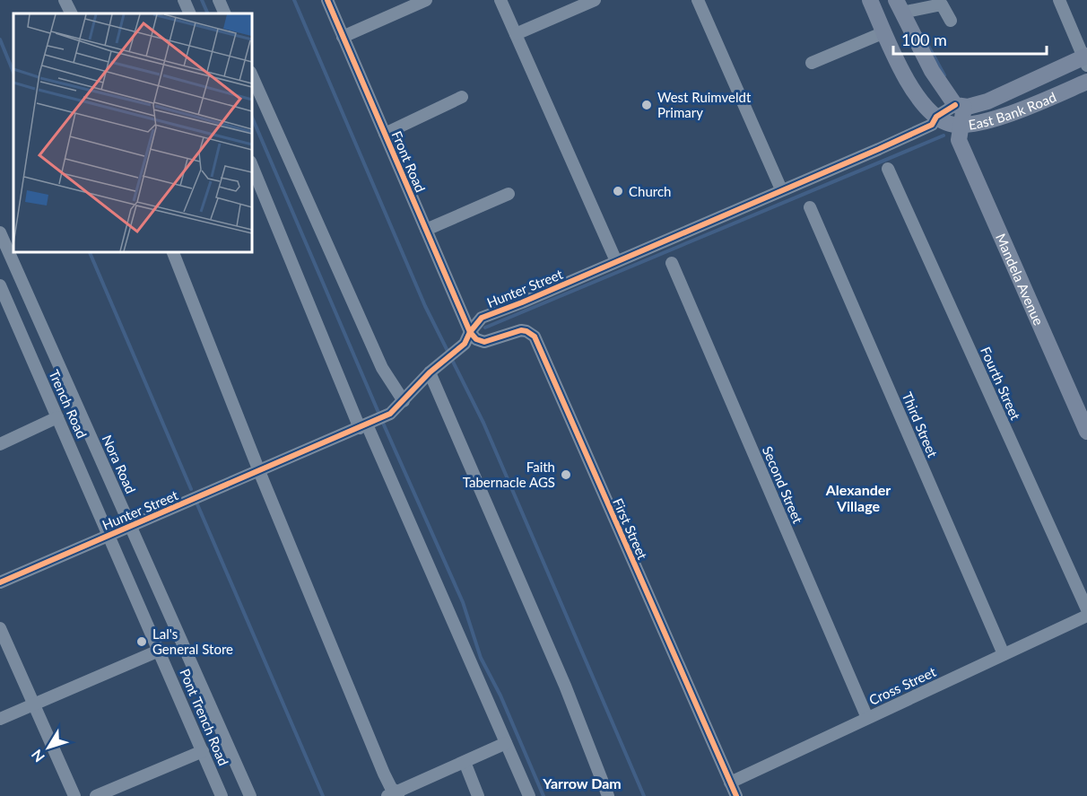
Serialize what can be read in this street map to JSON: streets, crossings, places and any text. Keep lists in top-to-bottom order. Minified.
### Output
{"streets":{"main road":["East Bank Road","Mandela Avenue"],"street":["Front Road","Hunter Street","Fourth Street","Trench Road","Third Street","Nora Road","Second Street","First Street","Cross Street","Pont Trench Road"]},"crossings":[["East Bank Road","Mandela Avenue"],["East Bank Road","Hunter Street"],["Front Road","Hunter Street"],["Front Road","First Street"],["Mandela Avenue","Hunter Street"],["Hunter Street","Trench Road"],["Hunter Street","Nora Road"],["Hunter Street","First Street"],["Trench Road","Pont Trench Road"],["Third Street","Cross Street"],["Second Street","Cross Street"],["First Street","Cross Street"]],"districts":["Alexander Village","Yarrow Dam"],"places":["West Ruimveldt Primary","Church","Faith Tabernacle AGS","Lal's General Store"],"scale_bar":"100 m","north":"bottom left"}
